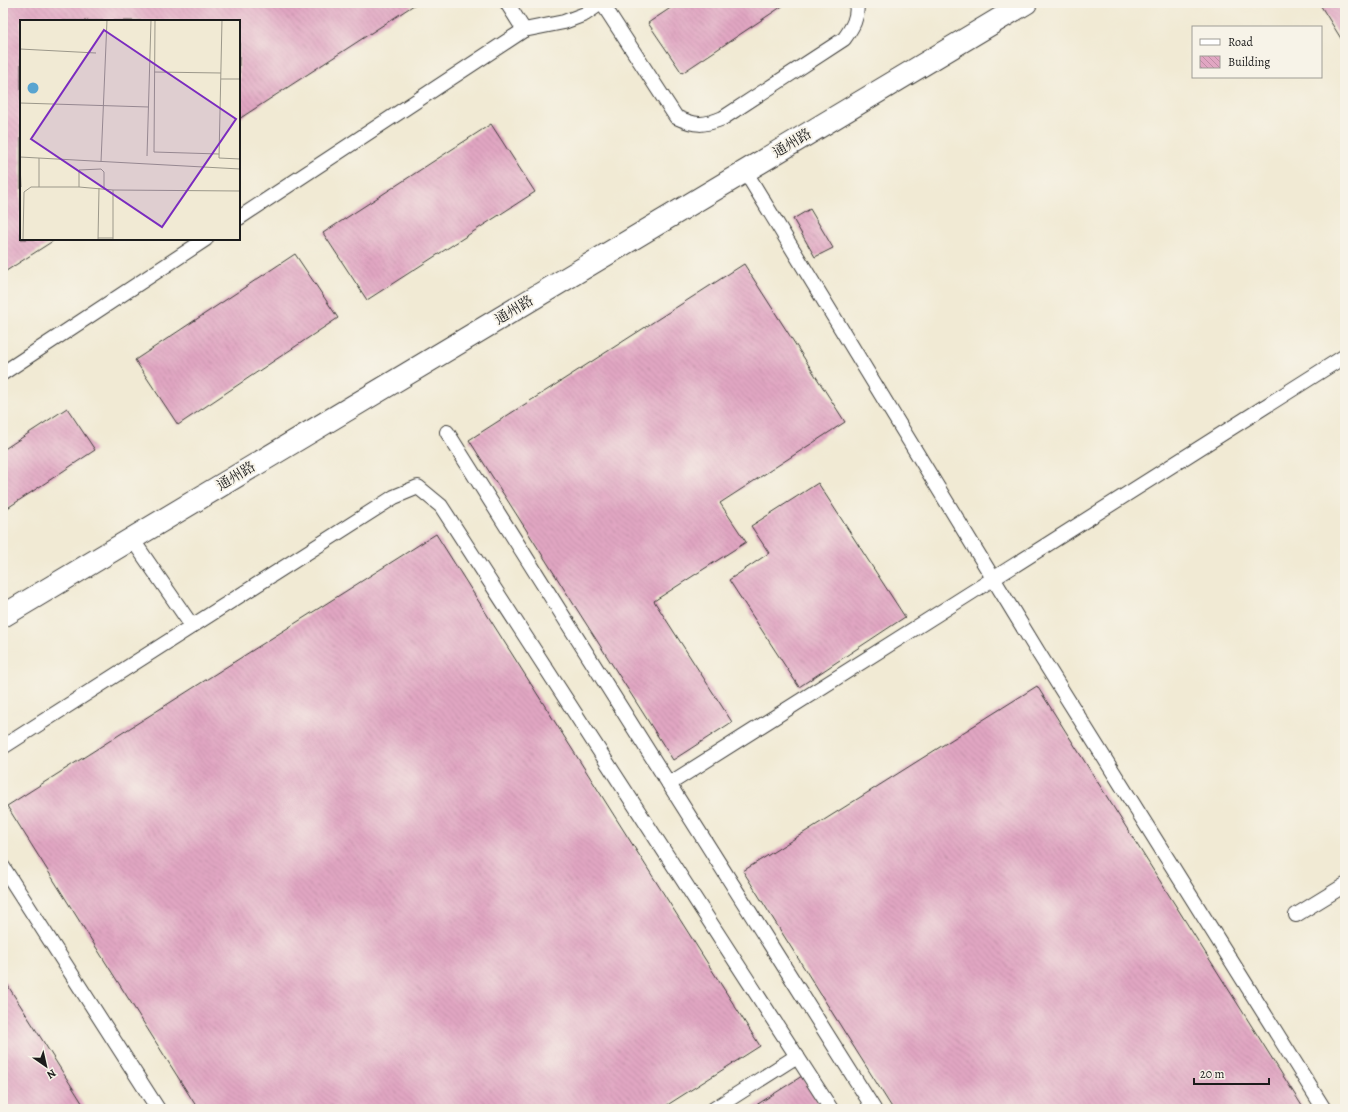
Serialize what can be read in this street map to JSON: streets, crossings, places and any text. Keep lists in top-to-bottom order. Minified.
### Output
{"streets":{"street":["通州路"]},"legend":["Road","Building"],"scale_bar":"20 m","north":"bottom right"}
